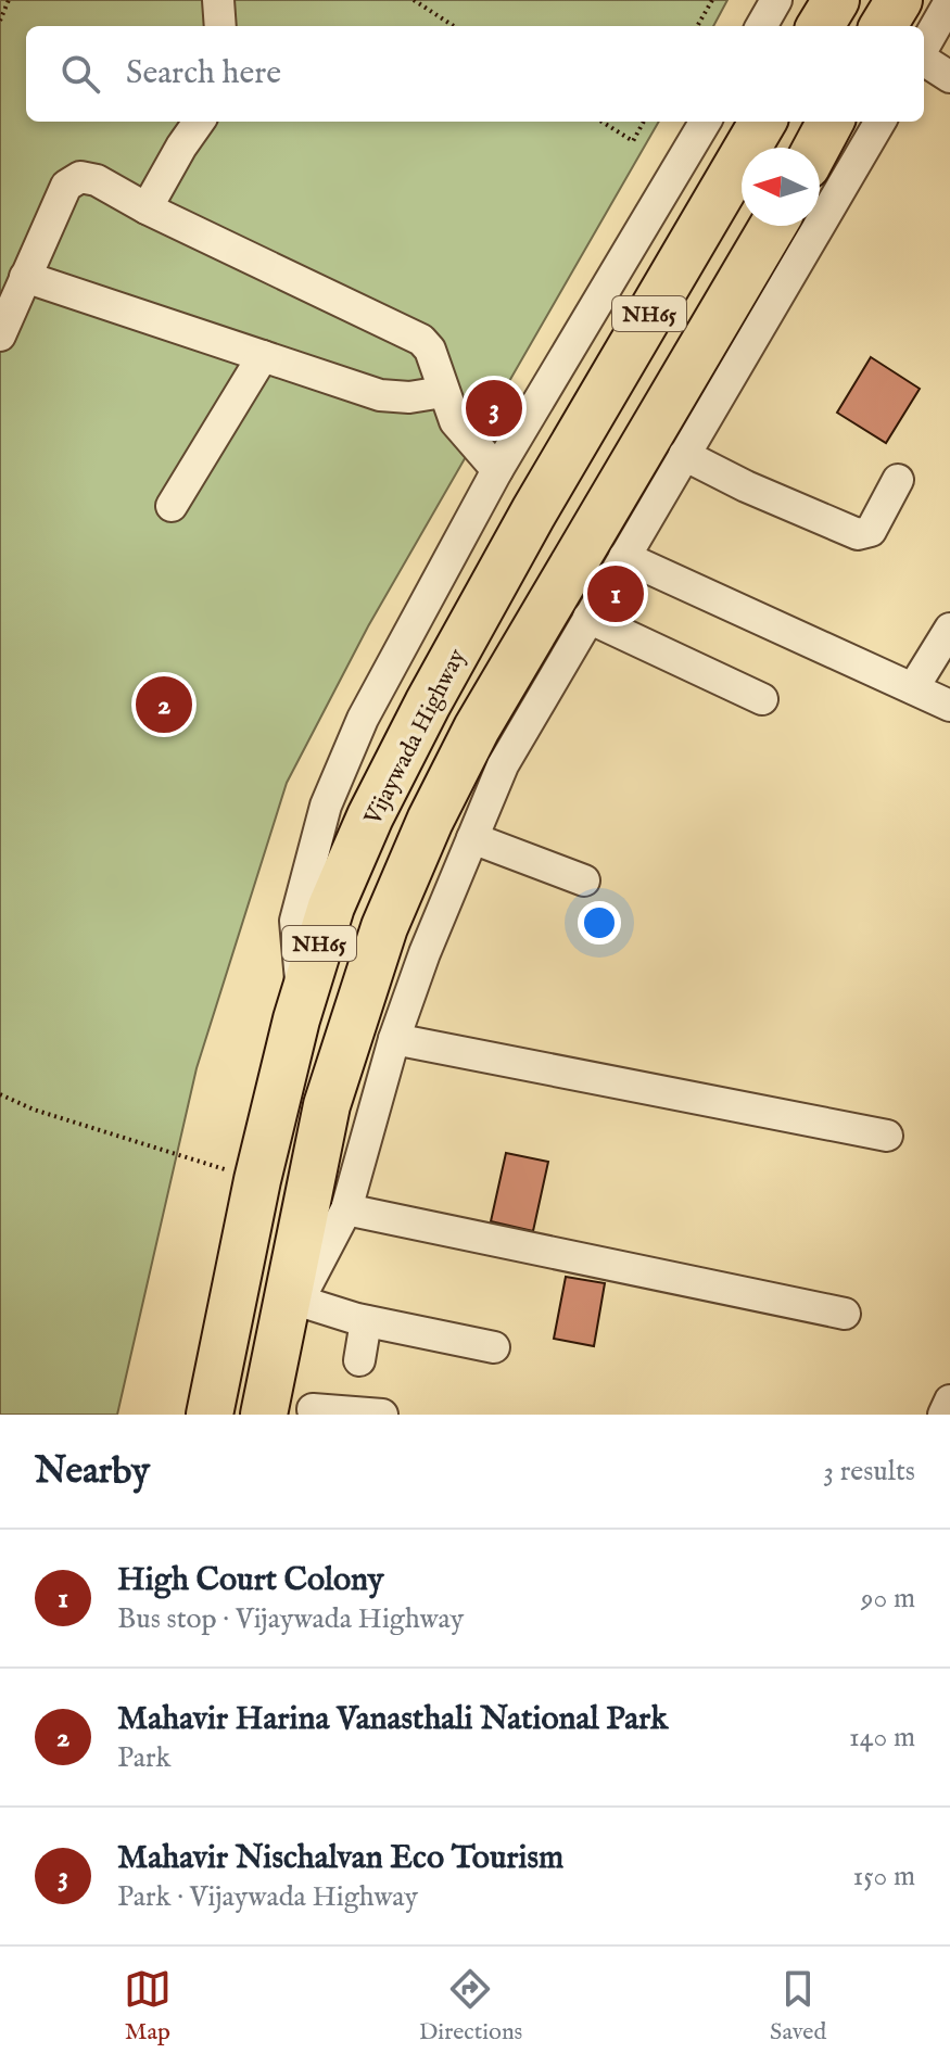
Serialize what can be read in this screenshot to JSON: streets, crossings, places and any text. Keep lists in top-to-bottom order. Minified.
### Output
{"streets":{"highway":["NH65","Vijaywada Highway"]},"north":"left","page":{"search":"Search here","pins":["3","1","2"],"heading":["Nearby","3 results"],"list":[{"mark":"1","name":"High Court Colony","note":"Bus stop · Vijaywada Highway","value":"90 m"},{"mark":"2","name":"Mahavir Harina Vanasthali National Park","note":"Park","value":"140 m"},{"mark":"3","name":"Mahavir Nischalvan Eco Tourism","note":"Park · Vijaywada Highway","value":"150 m"}],"nav":["Map","Directions","Saved"]}}
